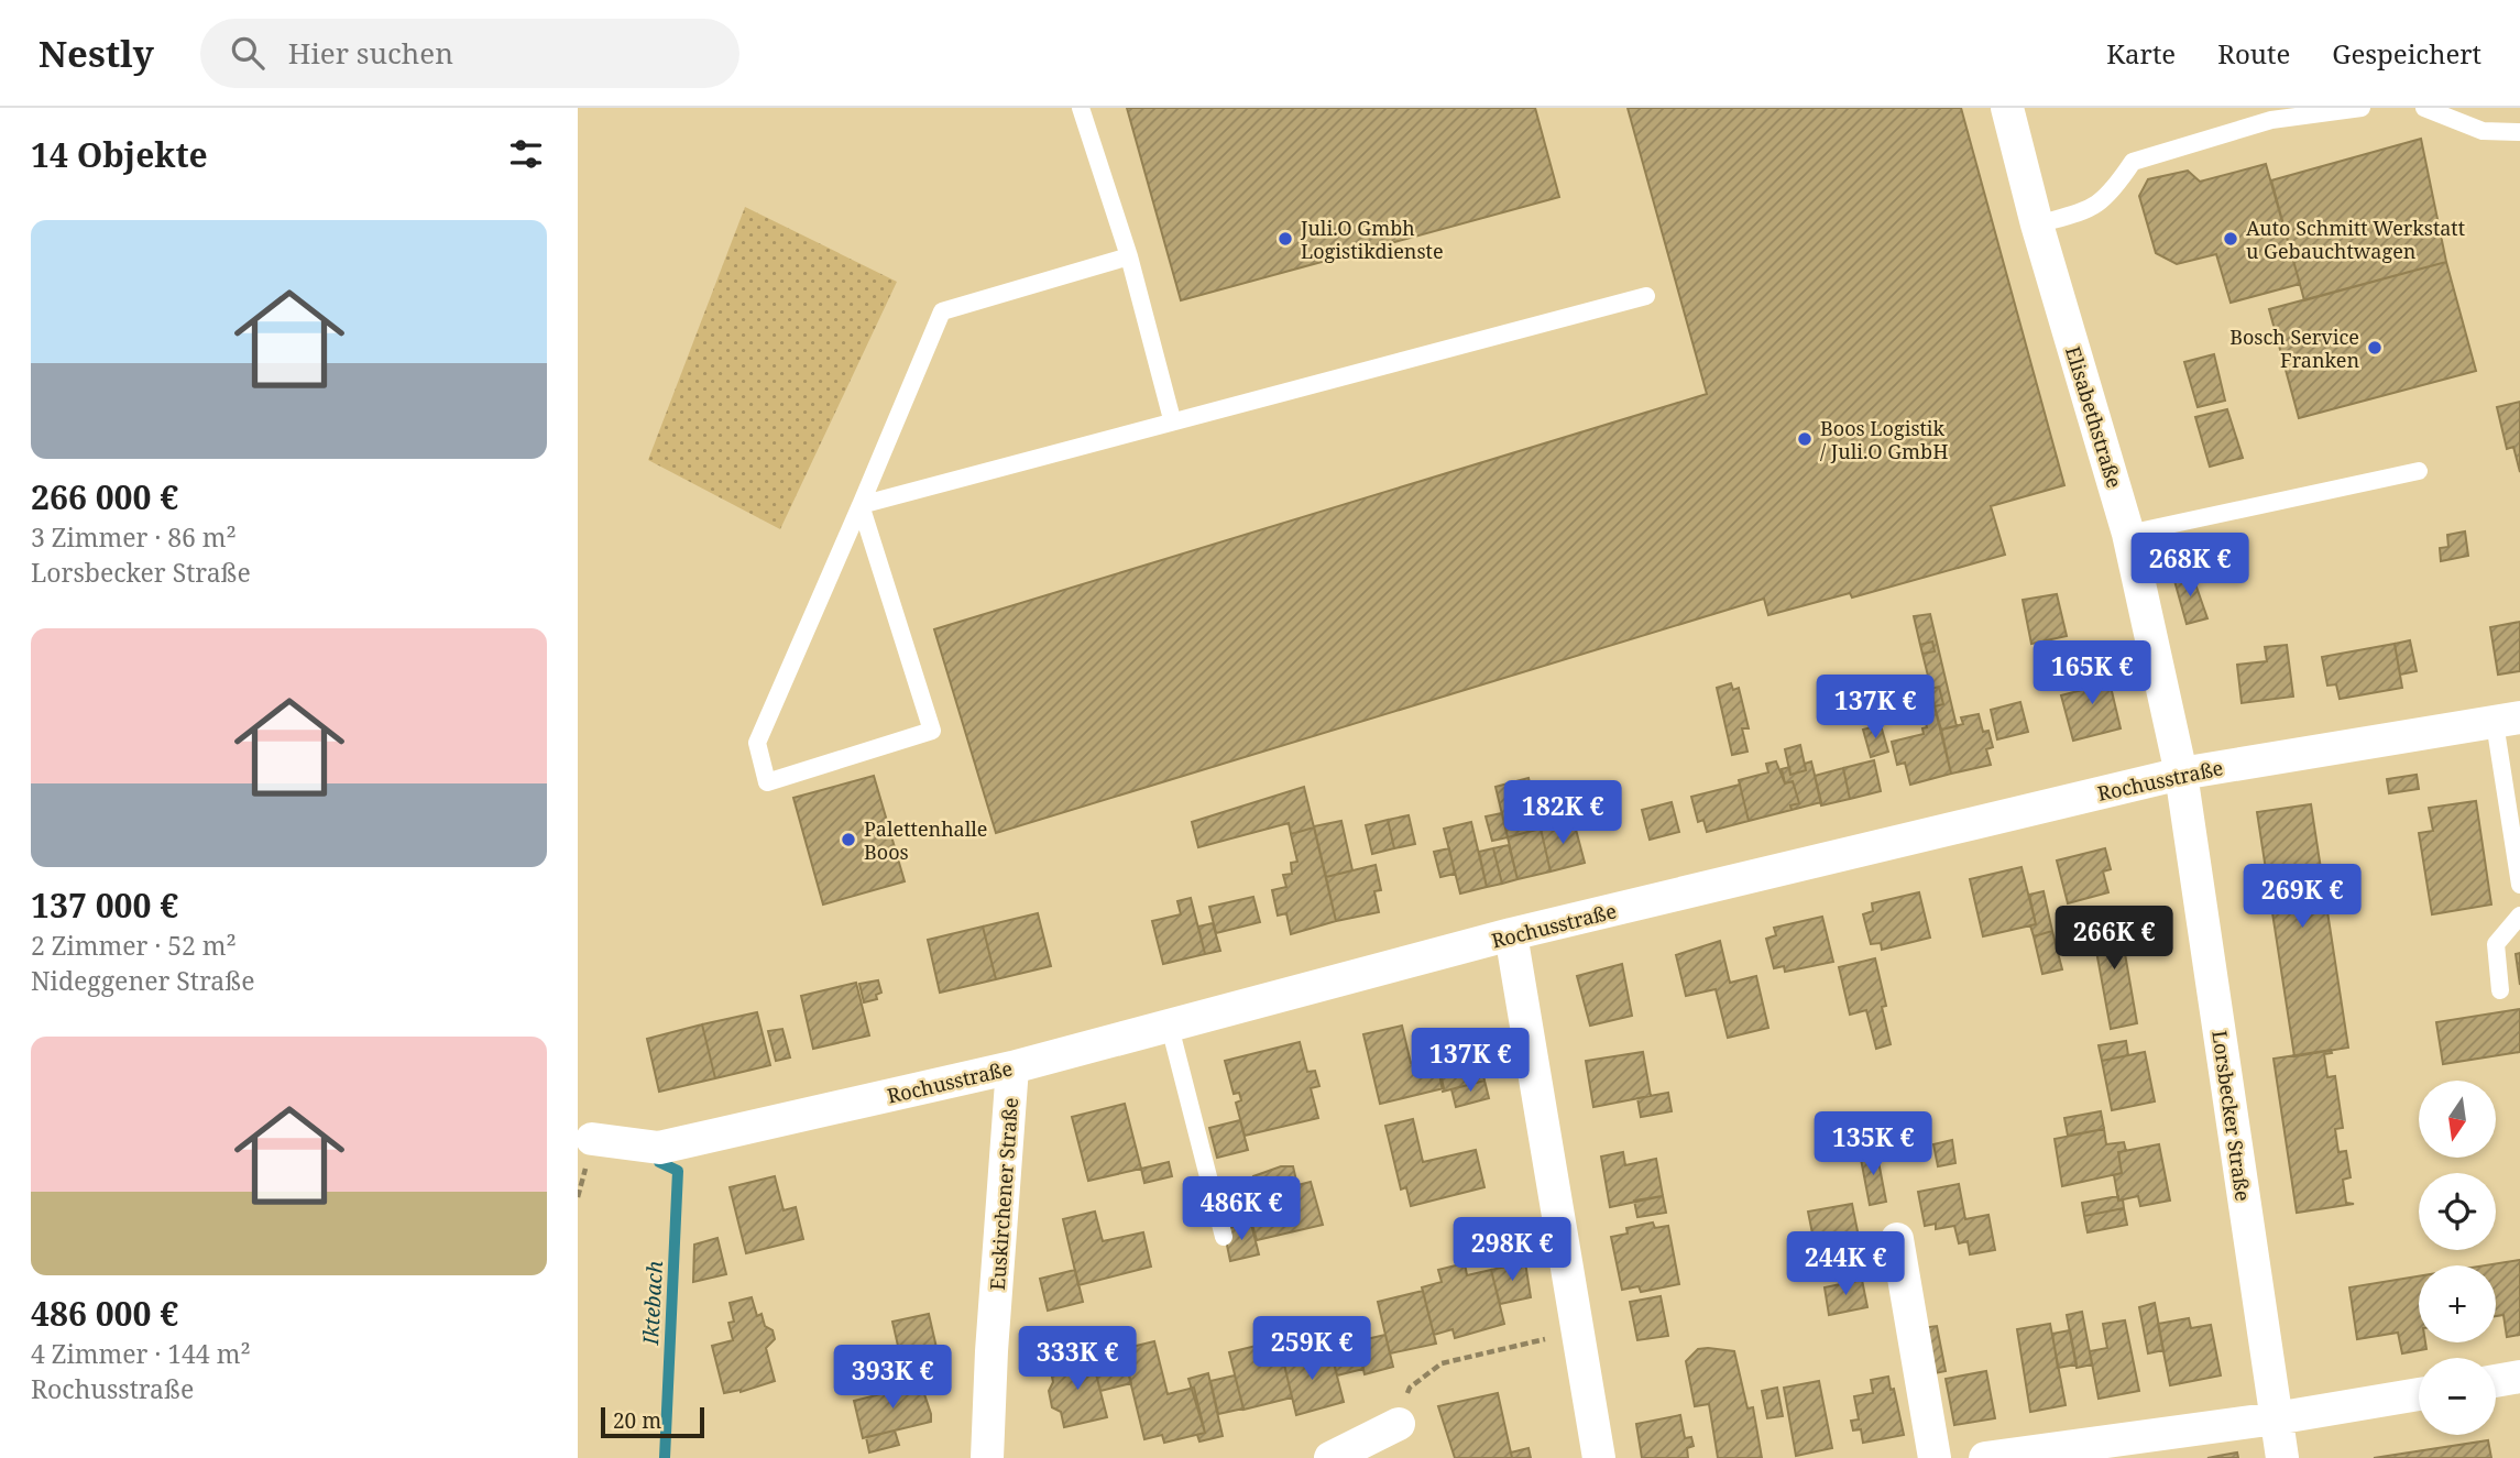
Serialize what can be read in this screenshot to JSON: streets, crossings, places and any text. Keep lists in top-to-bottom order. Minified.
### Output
{"streets":{"street":["Elisabethstraße","Rochusstraße","Lorsbecker Straße","Euskirchener Straße"]},"crossings":[["Elisabethstraße","Rochusstraße"],["Elisabethstraße","Lorsbecker Straße"],["Rochusstraße","Lorsbecker Straße"],["Rochusstraße","Euskirchener Straße"]],"water":["Iktebach"],"places":["Juli.O Gmbh Logistikdienste","Auto Schmitt Werkstatt u Gebauchtwagen","Bosch Service Franken","Boos Logistik / Juli.O GmbH","Palettenhalle Boos"],"scale_bar":"20 m","north":"bottom","page":{"header":"Nestly","search":"Hier suchen","nav":["Karte","Route","Gespeichert"],"heading":"14 Objekte","list":[{"name":"266 000 €","note":"3 Zimmer · 86 m² · Lorsbecker Straße"},{"name":"137 000 €","note":"2 Zimmer · 52 m² · Nideggener Straße"},{"name":"486 000 €","note":"4 Zimmer · 144 m² · Rochusstraße"}],"price":["268K €","165K €","137K €","182K €","269K €","266K €","137K €","135K €","486K €","298K €","244K €","259K €","333K €","393K €"],"map_buttons":["+","−"],"scale":"20 m"}}
